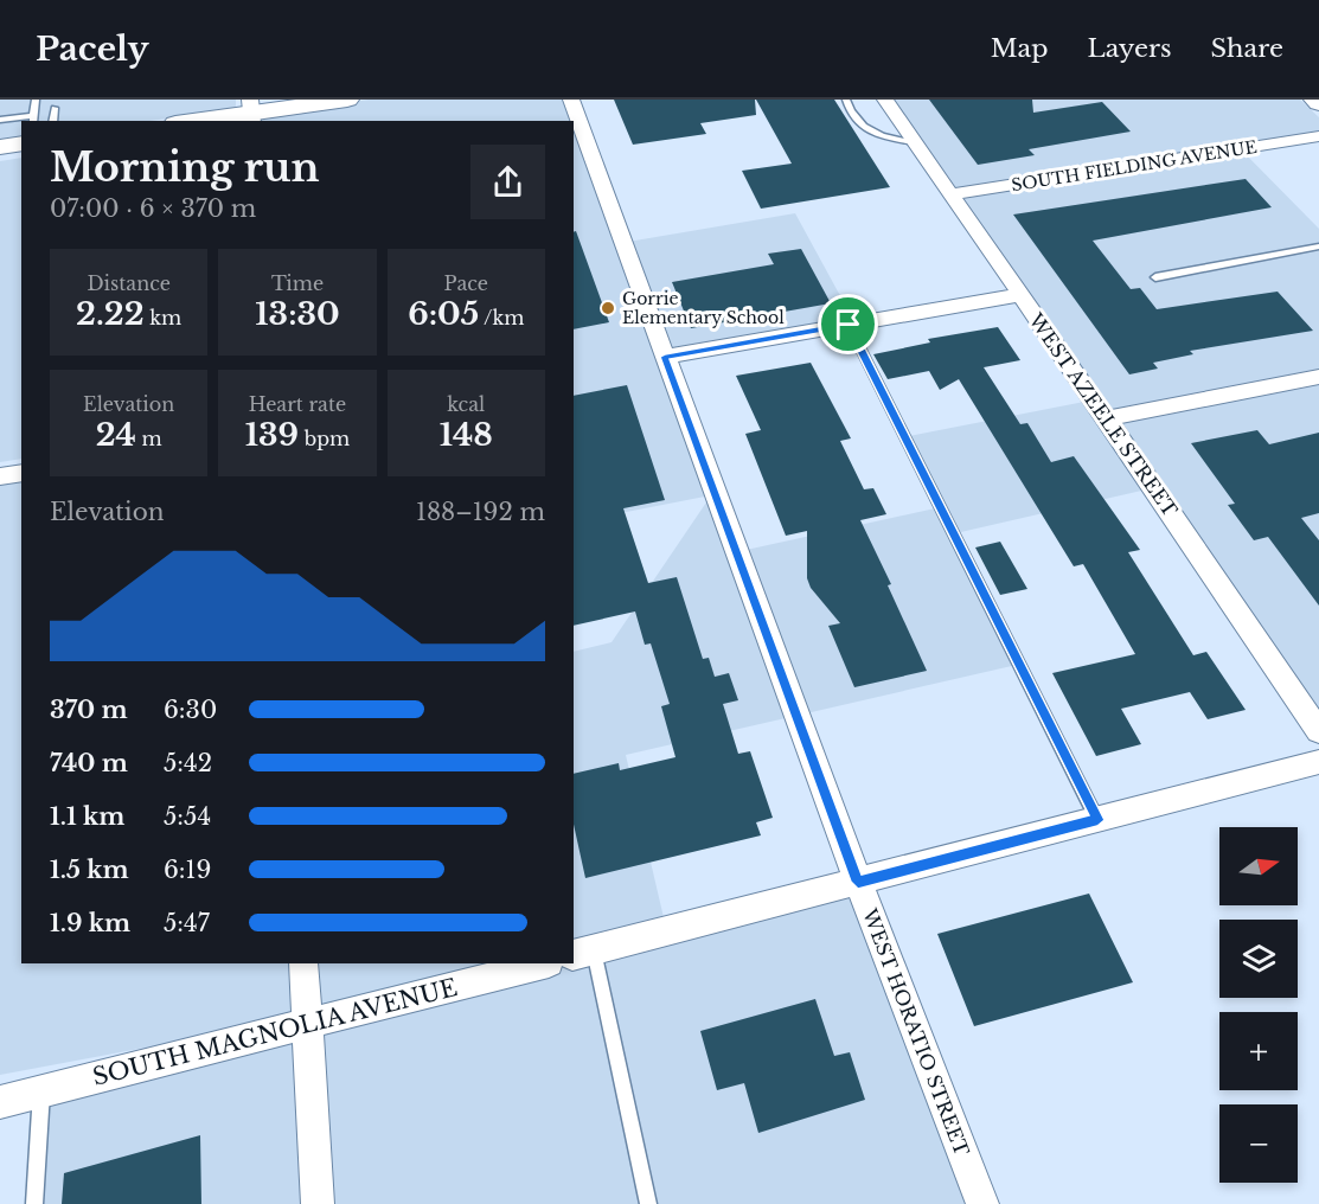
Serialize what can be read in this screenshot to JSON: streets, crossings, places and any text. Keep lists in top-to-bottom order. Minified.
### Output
{"streets":{"street":["SOUTH FIELDING AVENUE","WEST AZEELE STREET","SOUTH MAGNOLIA AVENUE","WEST HORATIO STREET"]},"crossings":[["SOUTH FIELDING AVENUE","WEST AZEELE STREET"]],"places":["Gorrie Elementary School"],"north":"right","page":{"header":"Pacely","nav":["Map","Layers","Share"],"heading":["Morning run","07:00 · 6 × 370 m"],"stats":[["Distance","2.22 km"],["Time","13:30"],["Pace","6:05 /km"],["Elevation","24 m"],["Heart rate","139 bpm"],["kcal","148"]],"chart":["Elevation","188–192 m"],"list":[{"name":"370 m","note":"6:30"},{"name":"740 m","note":"5:42"},{"name":"1.1 km","note":"5:54"},{"name":"1.5 km","note":"6:19"},{"name":"1.9 km","note":"5:47"}],"map_buttons":["+","−"]}}
